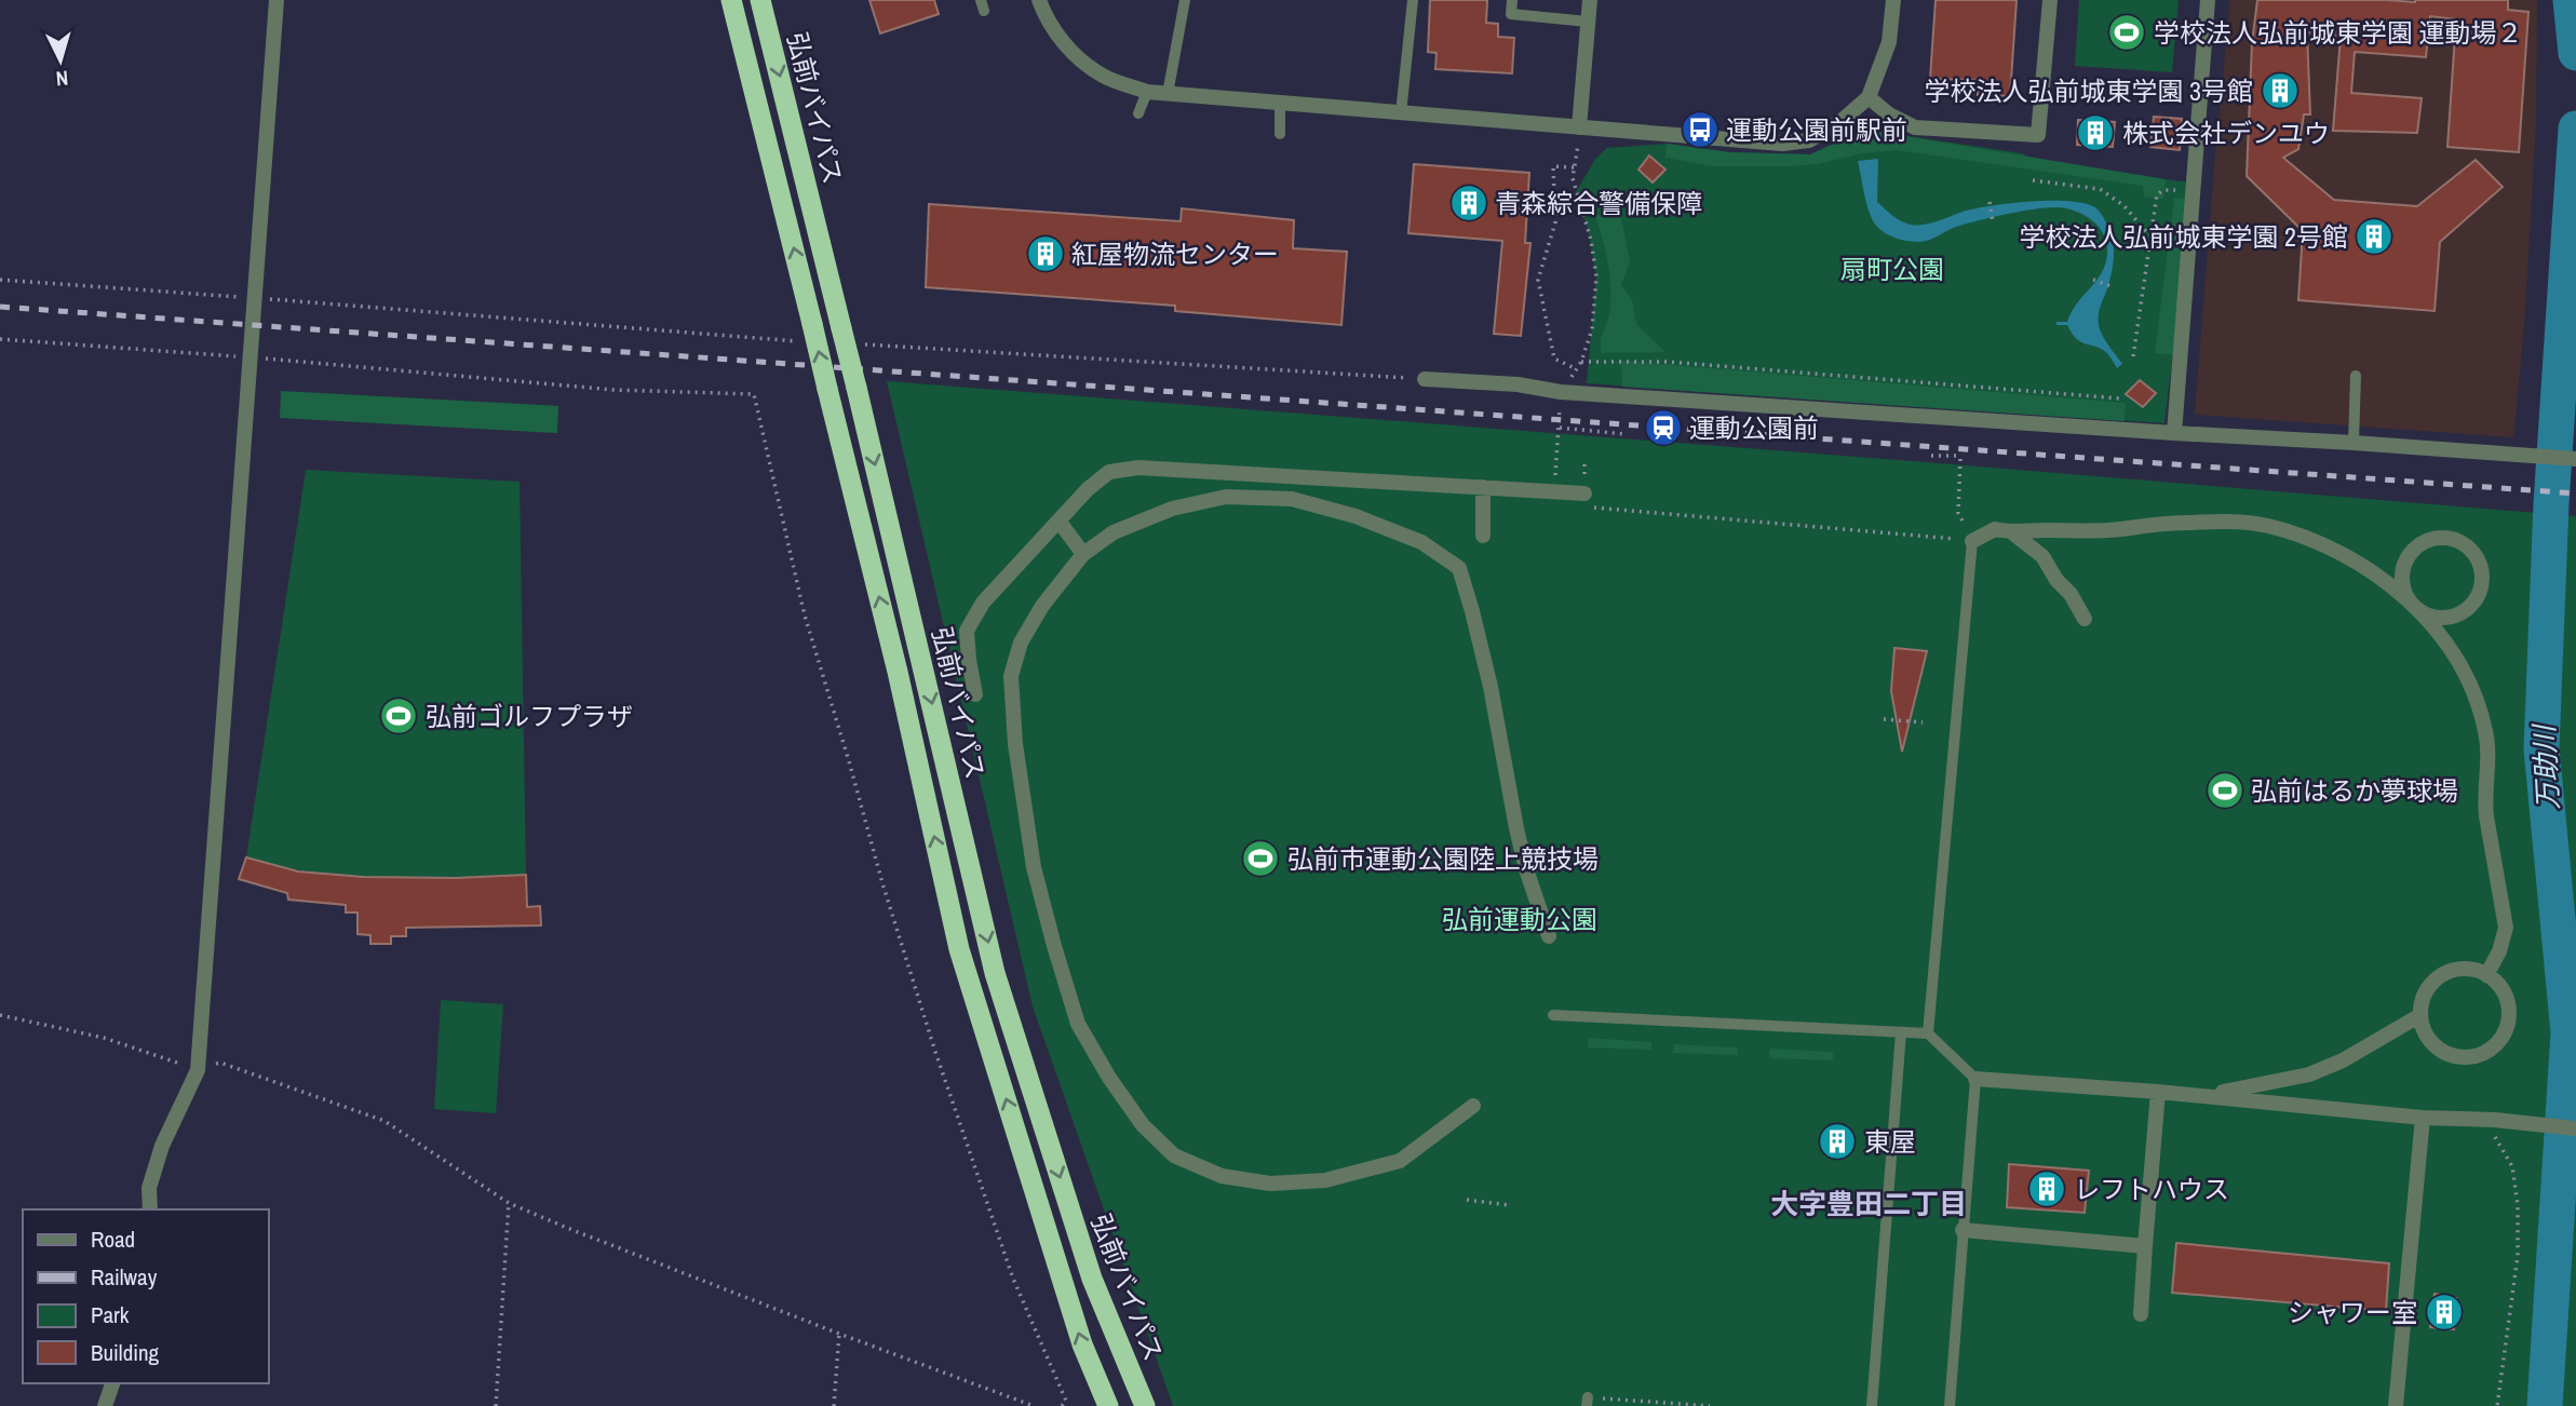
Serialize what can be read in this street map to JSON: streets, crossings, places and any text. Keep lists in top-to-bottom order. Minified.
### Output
{"streets":{"highway":["弘前バイパス"]},"districts":["大字豊田二丁目"],"water":["万助川"],"parks":["扇町公園","弘前運動公園"],"places":{"sports":["学校法人弘前城東学園 運動場２","弘前ゴルフプラザ","弘前はるか夢球場","弘前市運動公園陸上競技場"],"building":["学校法人弘前城東学園 3号館","株式会社デンユウ","青森綜合警備保障","学校法人弘前城東学園 2号館","紅屋物流センター","東屋","レフトハウス","シャワー室"],"bus stop":["運動公園前駅前"],"station":["運動公園前"]},"legend":["Road","Railway","Park","Building"],"north":"bottom"}
